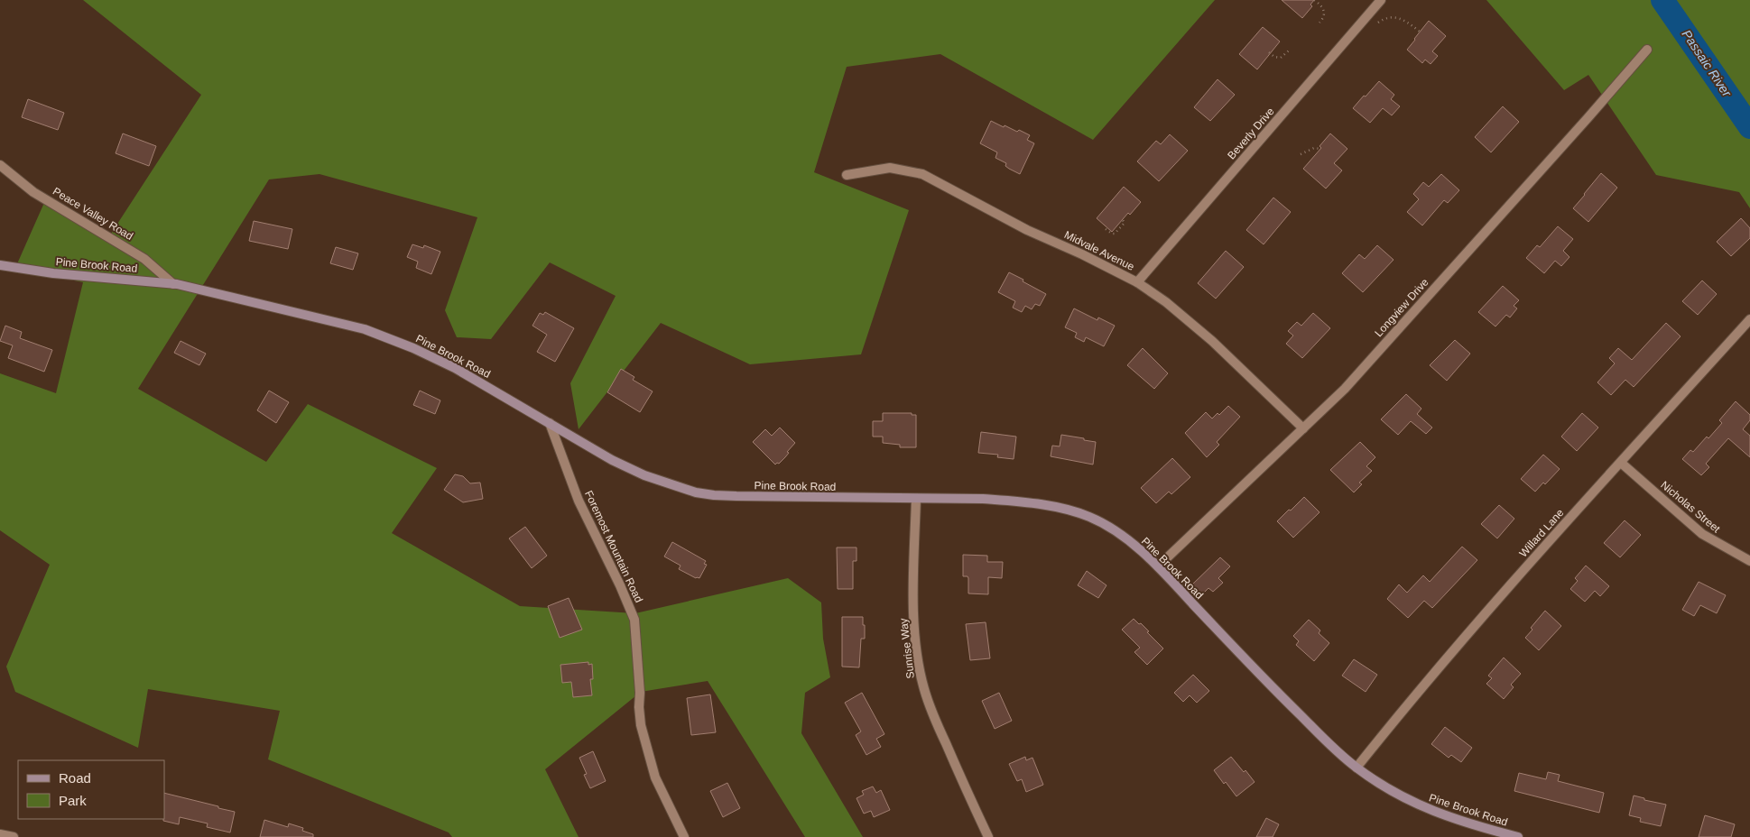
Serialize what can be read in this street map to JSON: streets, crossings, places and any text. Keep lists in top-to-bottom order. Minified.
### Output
{"streets":{"street":["Beverly Drive","Peace Valley Road","Midvale Avenue","Pine Brook Road","Longview Drive","Nicholas Street","Willard Lane","Foremost Mountain Road","Sunrise Way"]},"crossings":[["Beverly Drive","Midvale Avenue"],["Peace Valley Road","Pine Brook Road"],["Midvale Avenue","Longview Drive"],["Pine Brook Road","Longview Drive"],["Pine Brook Road","Willard Lane"],["Pine Brook Road","Foremost Mountain Road"],["Pine Brook Road","Sunrise Way"],["Nicholas Street","Willard Lane"]],"water":["Passaic River"],"legend":["Road","Park"]}
